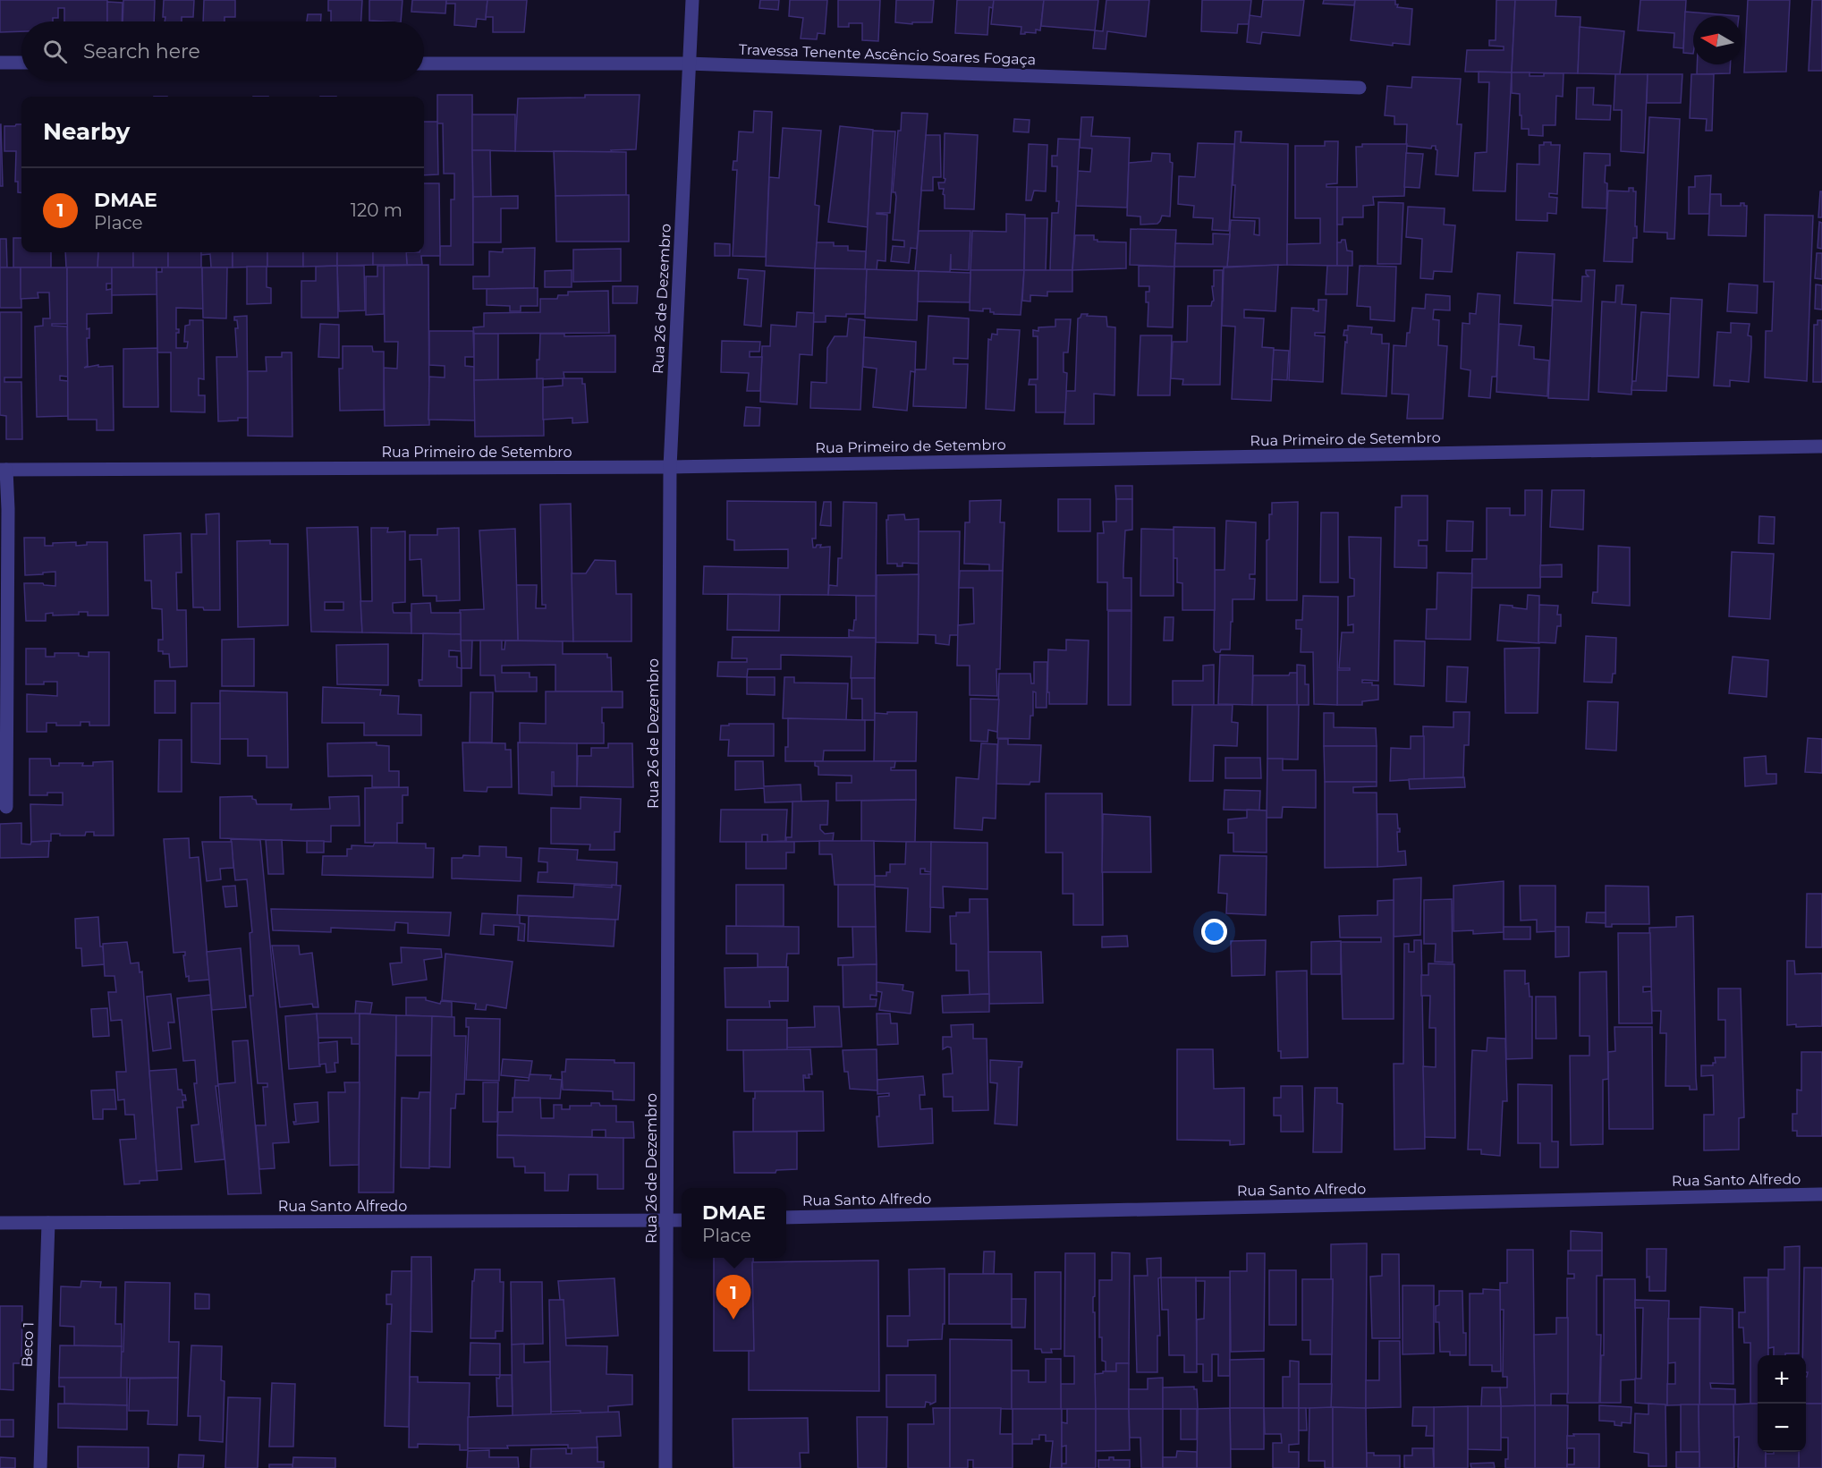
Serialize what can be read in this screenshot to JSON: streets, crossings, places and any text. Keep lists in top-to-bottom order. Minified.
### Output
{"streets":{"street":["Travessa Tenente Ascêncio Soares Fogaça","Rua 26 de Dezembro","Rua Primeiro de Setembro","Rua Santo Alfredo","Beco 1"]},"crossings":[["Travessa Tenente Ascêncio Soares Fogaça","Rua 26 de Dezembro"],["Rua 26 de Dezembro","Rua Primeiro de Setembro"],["Rua 26 de Dezembro","Rua Santo Alfredo"],["Rua Santo Alfredo","Beco 1"]],"north":"left","page":{"search":"Search here","heading":"Nearby","list":[{"mark":"1","name":"DMAE","note":"Place","value":"120 m"}],"popup":["DMAE","Place"],"pins":"1","map_buttons":["+","−"]}}
